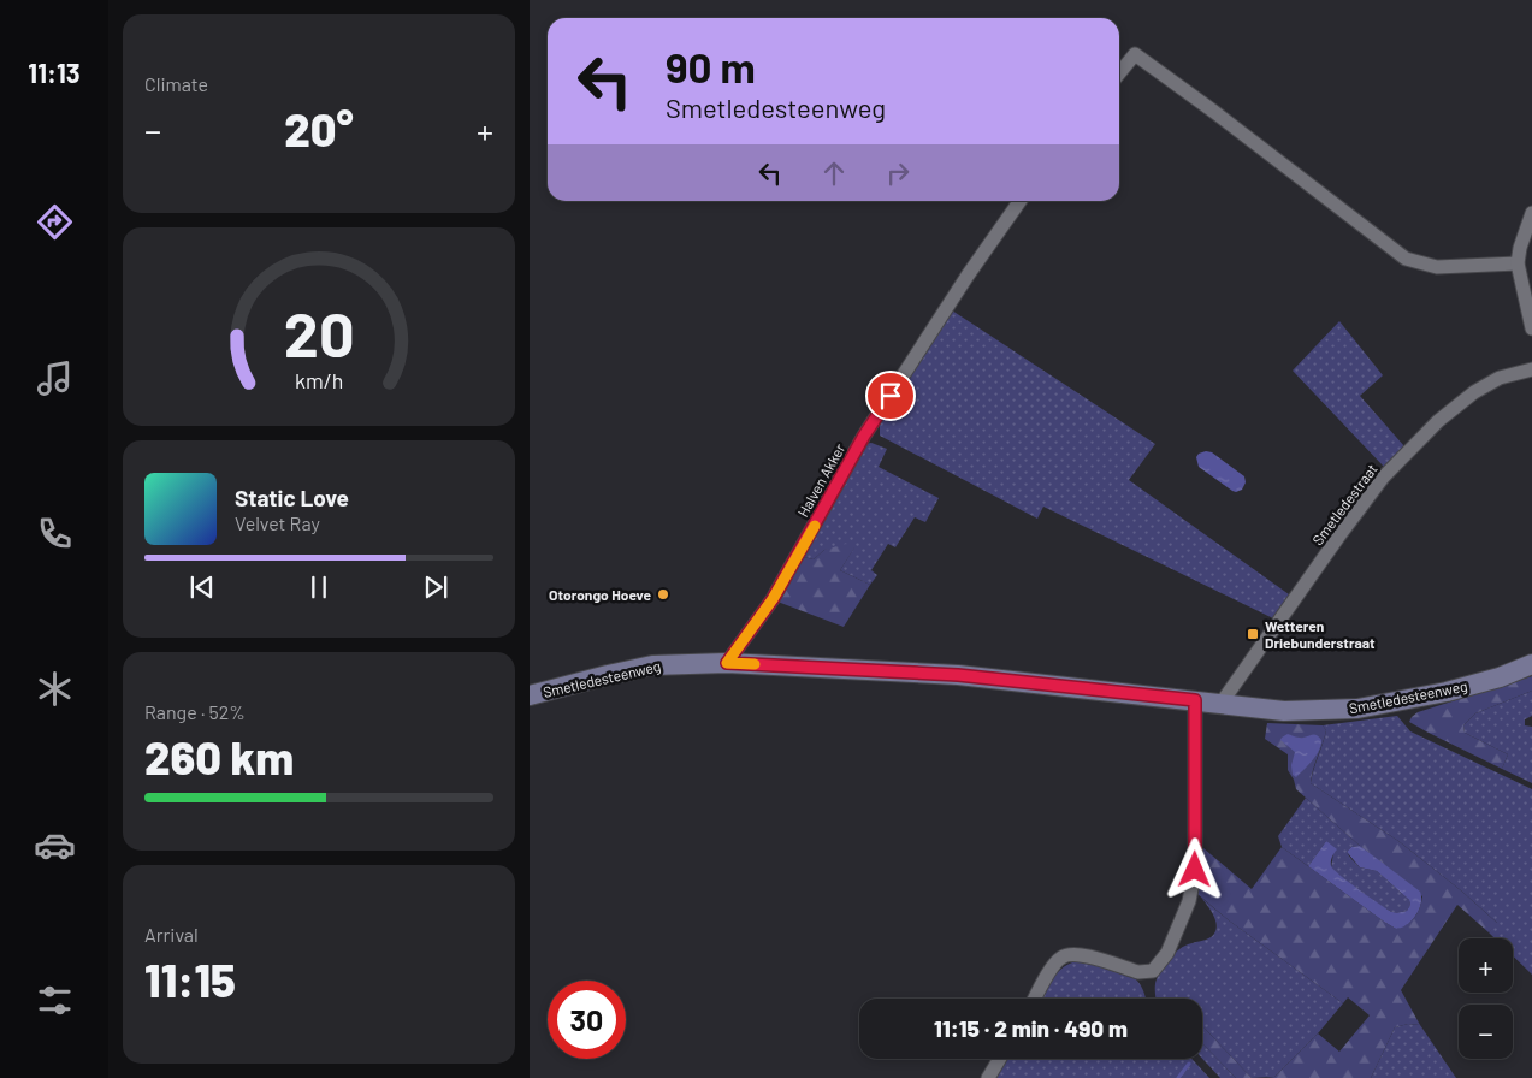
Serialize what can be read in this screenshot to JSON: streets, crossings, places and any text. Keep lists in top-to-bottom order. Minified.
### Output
{"streets":{"street":["Halven Akker","Smetledestraat","Smetledesteenweg"]},"crossings":[["Halven Akker","Smetledesteenweg"],["Smetledestraat","Smetledesteenweg"]],"places":{"other":["Otorongo Hoeve"],"transit":["Wetteren Driebunderstraat"]},"page":{"tabs":"11:13","tile":["Climate",["Range · 52%","260 km"],["Arrival","11:15"]],"turn":["90 m","Smetledesteenweg"],"heat":["−","20°","+"],"song":["Static Love","Velvet Ray"],"map_buttons":["+","−"],"limit":"30","trip":"11:15 · 2 min · 490 m","gauge":["20","km/h"]}}
